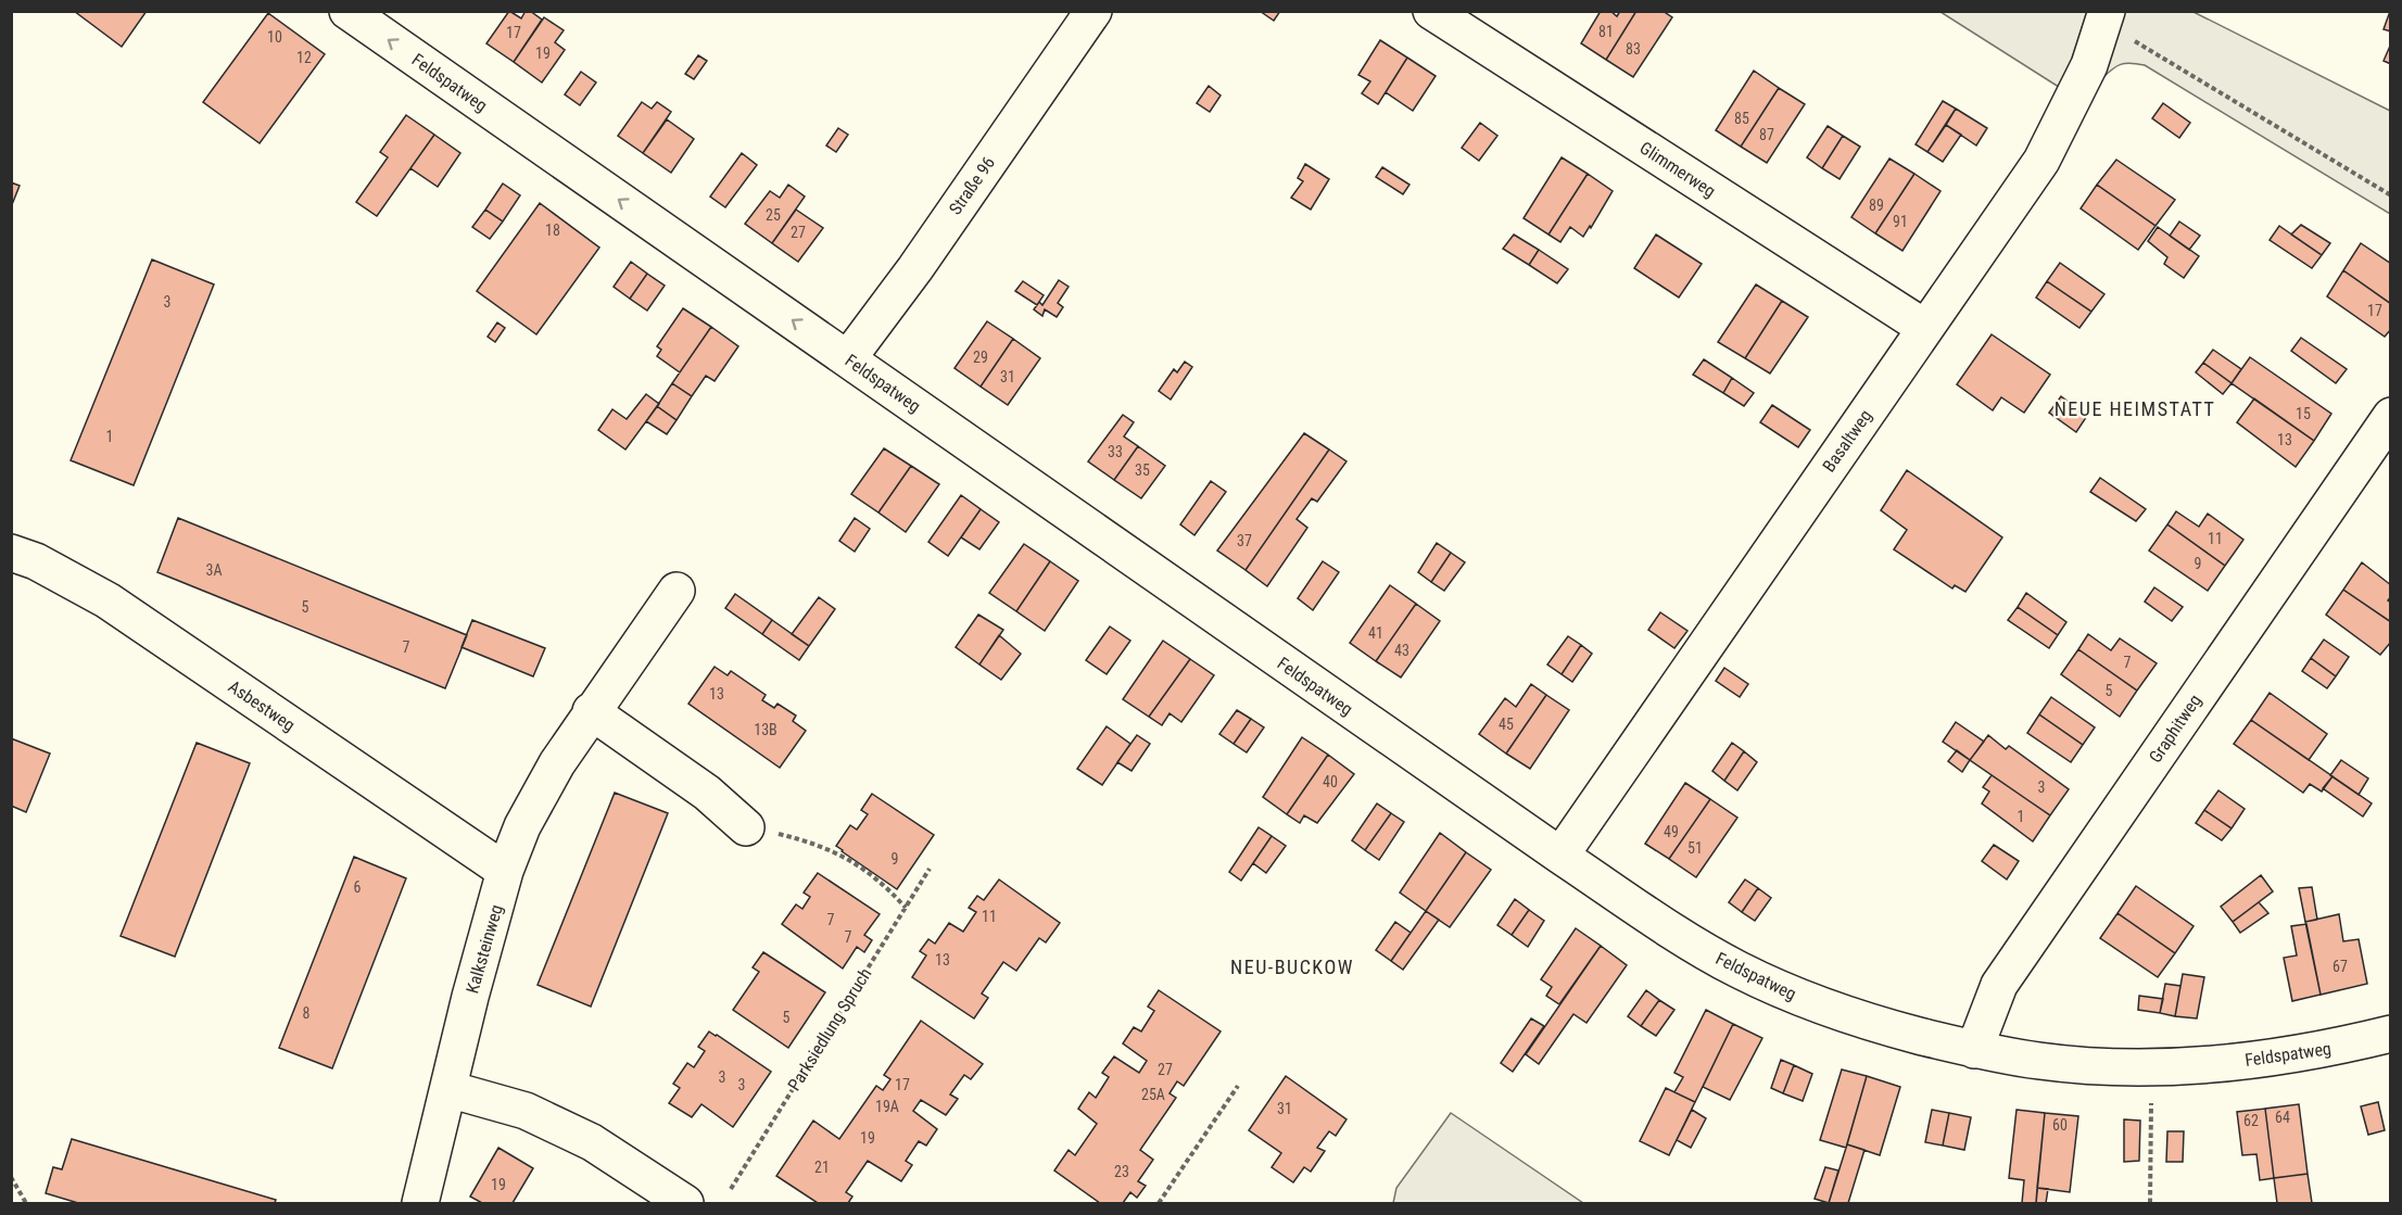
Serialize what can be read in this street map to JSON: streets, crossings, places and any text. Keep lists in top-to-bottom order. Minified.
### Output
{"streets":{"street":["Feldspatweg","Glimmerweg","Straße 96","Basaltweg","Asbestweg","Graphitweg","Kalksteinweg"],"path":["Parksiedlung Spruch"]},"crossings":[["Feldspatweg","Straße 96"],["Feldspatweg","Basaltweg"],["Feldspatweg","Graphitweg"],["Glimmerweg","Basaltweg"],["Asbestweg","Kalksteinweg"]],"districts":["NEUE HEIMSTATT","NEU-BUCKOW"],"house_numbers":["81","17","10","83","19","12","85","87","89","25","91","18","27","3","17","29","31","15","1","13","33","35","11","37","9","3A","5","41","7","43","7","5","13","45","13B","40","3","1","49","51","9","6","11","7","7","13","67","8","5","27","3","3","17","25A","19A","31","64","62","60","19","21","23","19"]}
